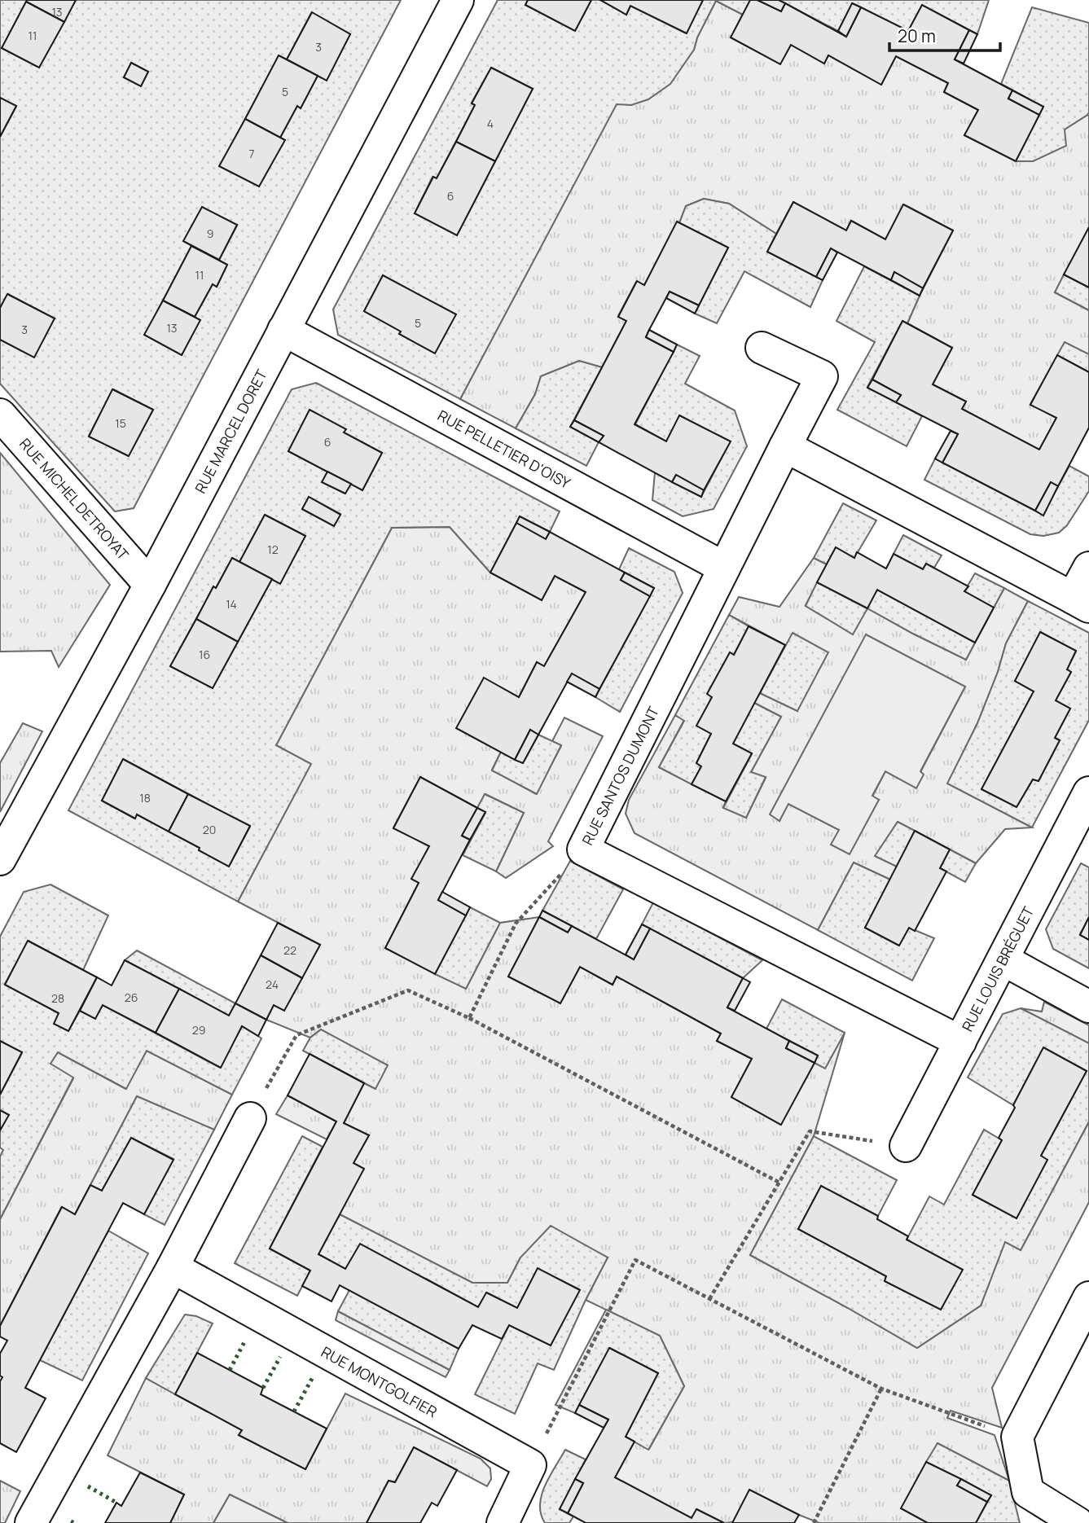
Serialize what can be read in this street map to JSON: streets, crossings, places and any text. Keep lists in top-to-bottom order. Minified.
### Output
{"streets":{"street":["RUE MARCEL DORET","RUE PELLETIER D'OISY","RUE MICHEL DETROYAT","RUE SANTOS DUMONT","RUE LOUIS BRÉGUET","RUE MONTGOLFIER"]},"crossings":[["RUE MARCEL DORET","RUE PELLETIER D'OISY"],["RUE MARCEL DORET","RUE MICHEL DETROYAT"],["RUE PELLETIER D'OISY","RUE SANTOS DUMONT"],["RUE SANTOS DUMONT","RUE LOUIS BRÉGUET"]],"house_numbers":["13","11","3","5","4","7","6","9","11","5","13","3","15","6","12","14","16","18","20","22","24","26","28","29"],"scale_bar":"20 m"}
